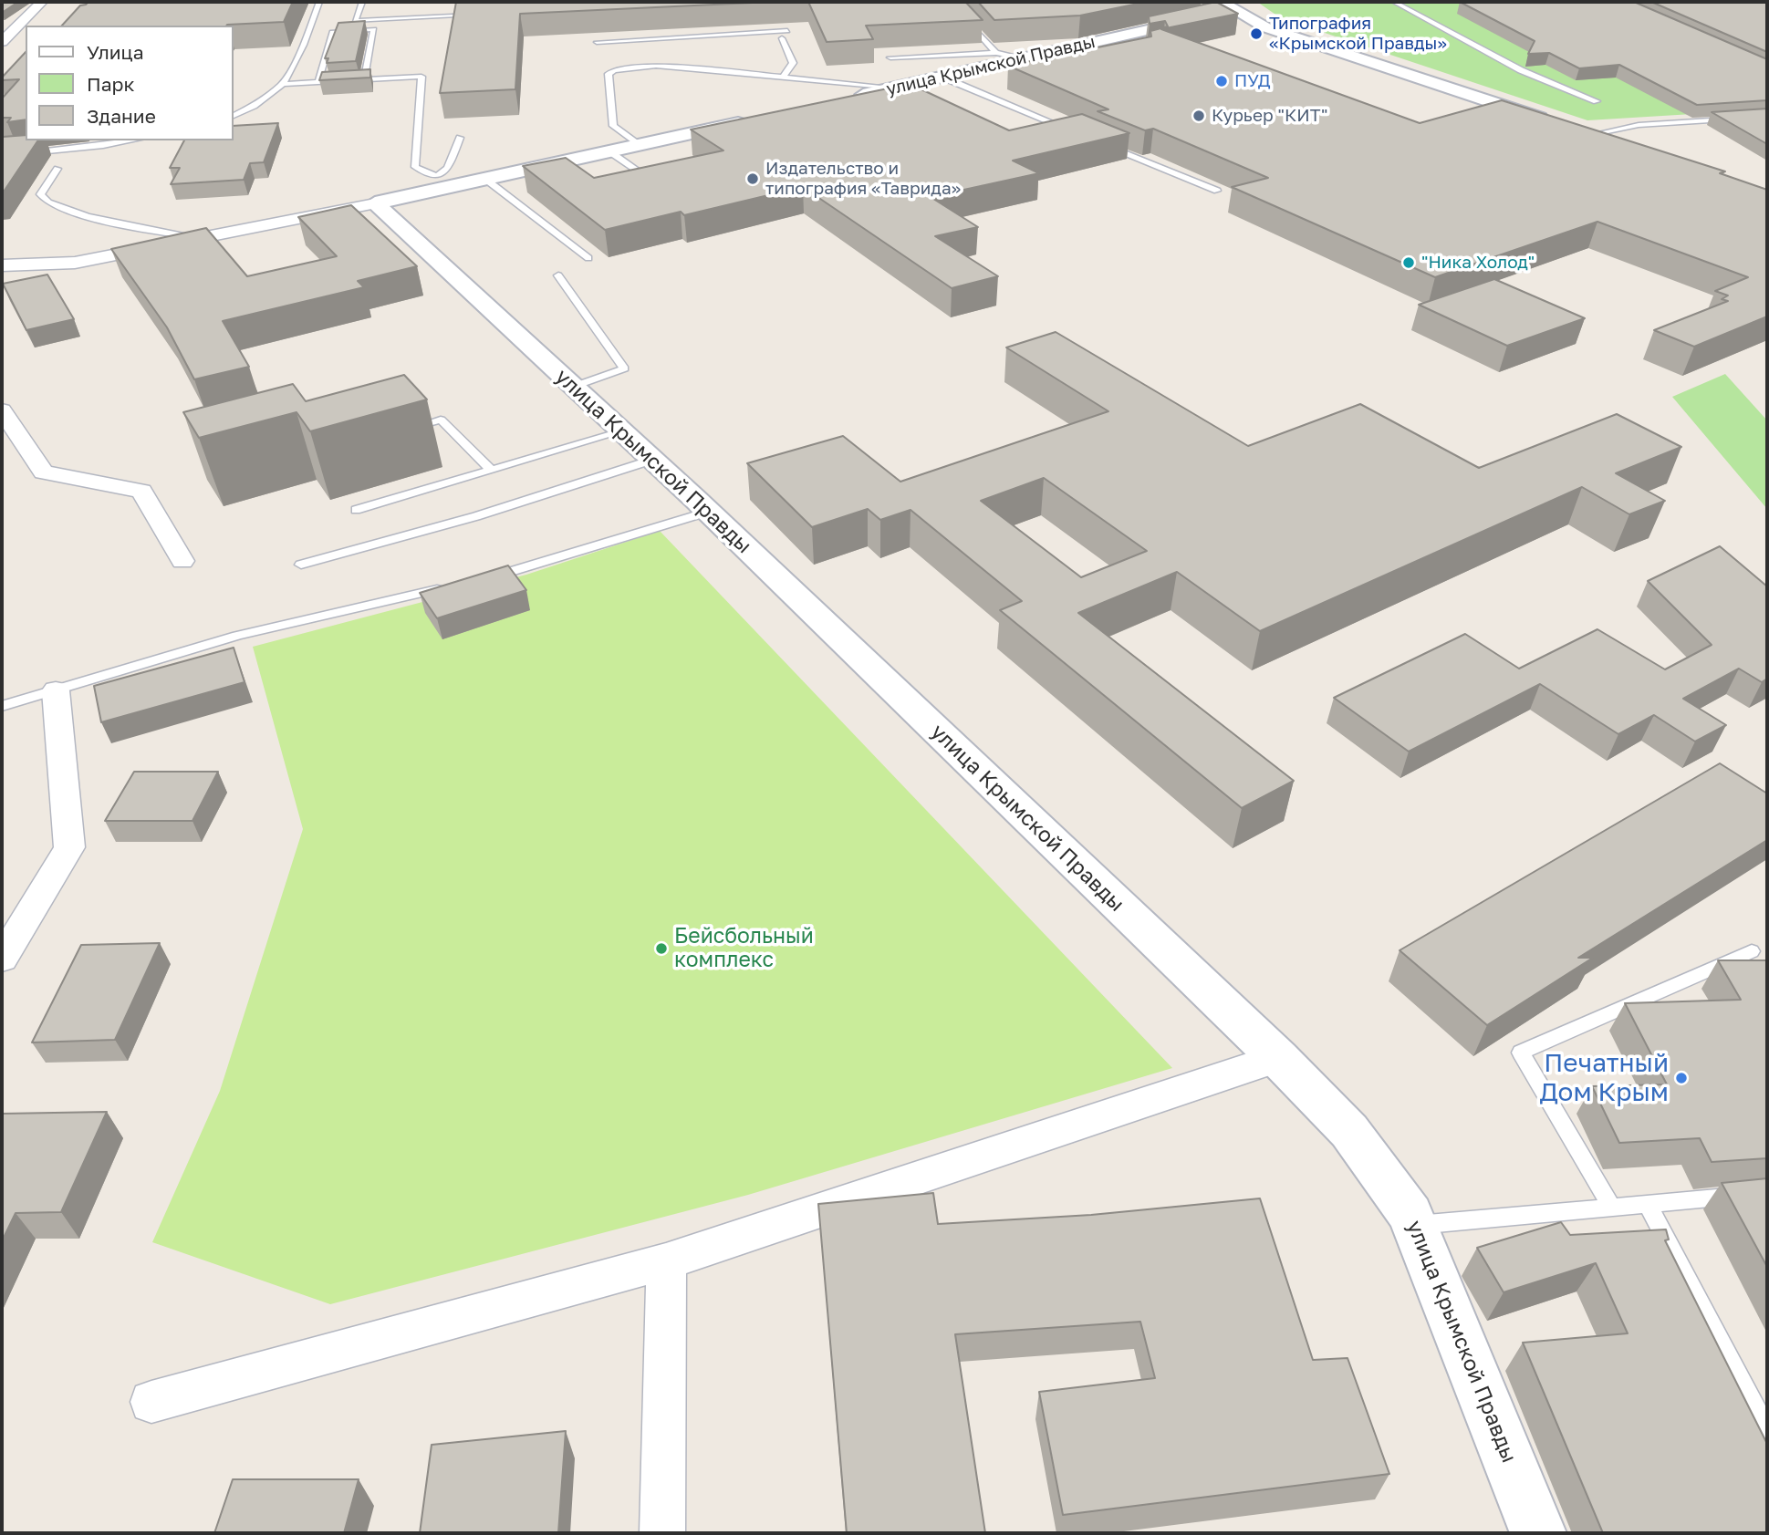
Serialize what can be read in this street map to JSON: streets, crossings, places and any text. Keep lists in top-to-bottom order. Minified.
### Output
{"streets":{"street":["улица Крымской Правды"]},"places":["Типография «Крымской Правды»","ПУД","Курьер \"КИТ\"","Издательство и типография «Таврида»","\"Ника Холод\"","Бейсбольный комплекс","Печатный Дом Крым"],"legend":["Улица","Парк","Здание"]}
